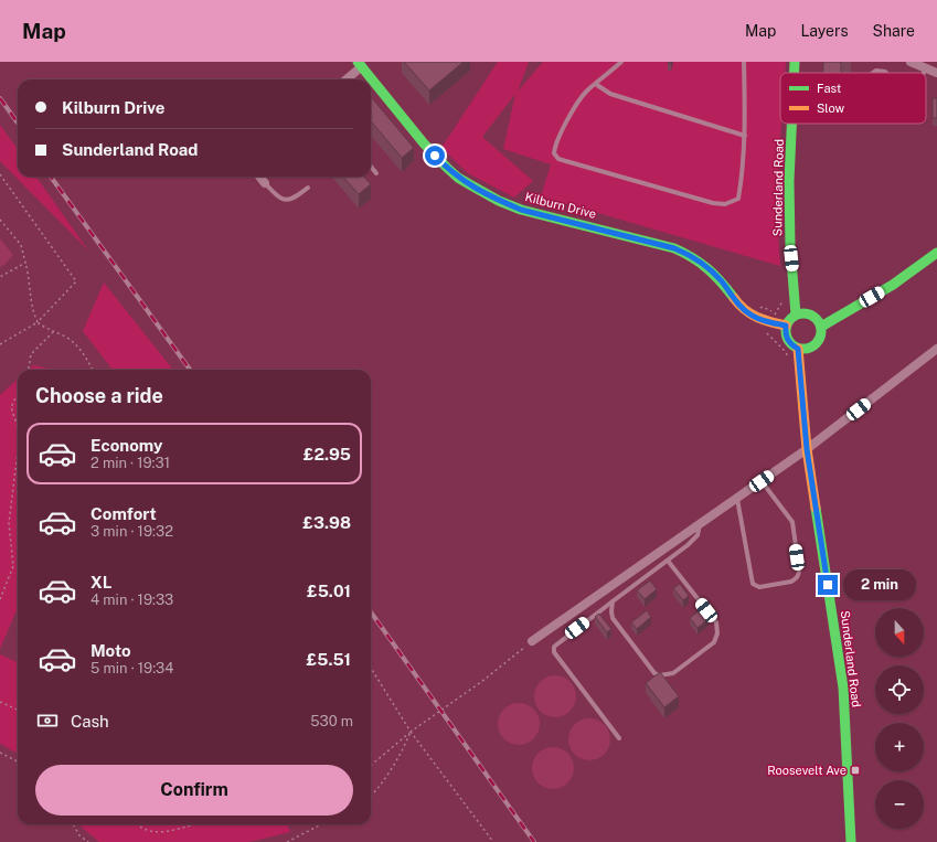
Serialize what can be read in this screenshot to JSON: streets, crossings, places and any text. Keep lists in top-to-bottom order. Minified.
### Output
{"streets":{"main road":["Sunderland Road","Kilburn Drive"]},"crossings":[["Sunderland Road","Kilburn Drive"]],"places":{"transit":["Roosevelt Ave"]},"legend":["Fast","Slow"],"north":"bottom","page":{"header":"Map","nav":["Map","Layers","Share"],"banner":["Kilburn Drive","Sunderland Road"],"heading":"Choose a ride","list":[{"name":"Economy","note":"2 min · 19:31","value":"£2.95"},{"name":"Comfort","note":"3 min · 19:32","value":"£3.98"},{"name":"XL","note":"4 min · 19:33","value":"£5.01"},{"name":"Moto","note":"5 min · 19:34","value":"£5.51"}],"bubble":"2 min","map_buttons":["+","−"],"pay":["Cash","530 m"],"buttons":"Confirm"}}
